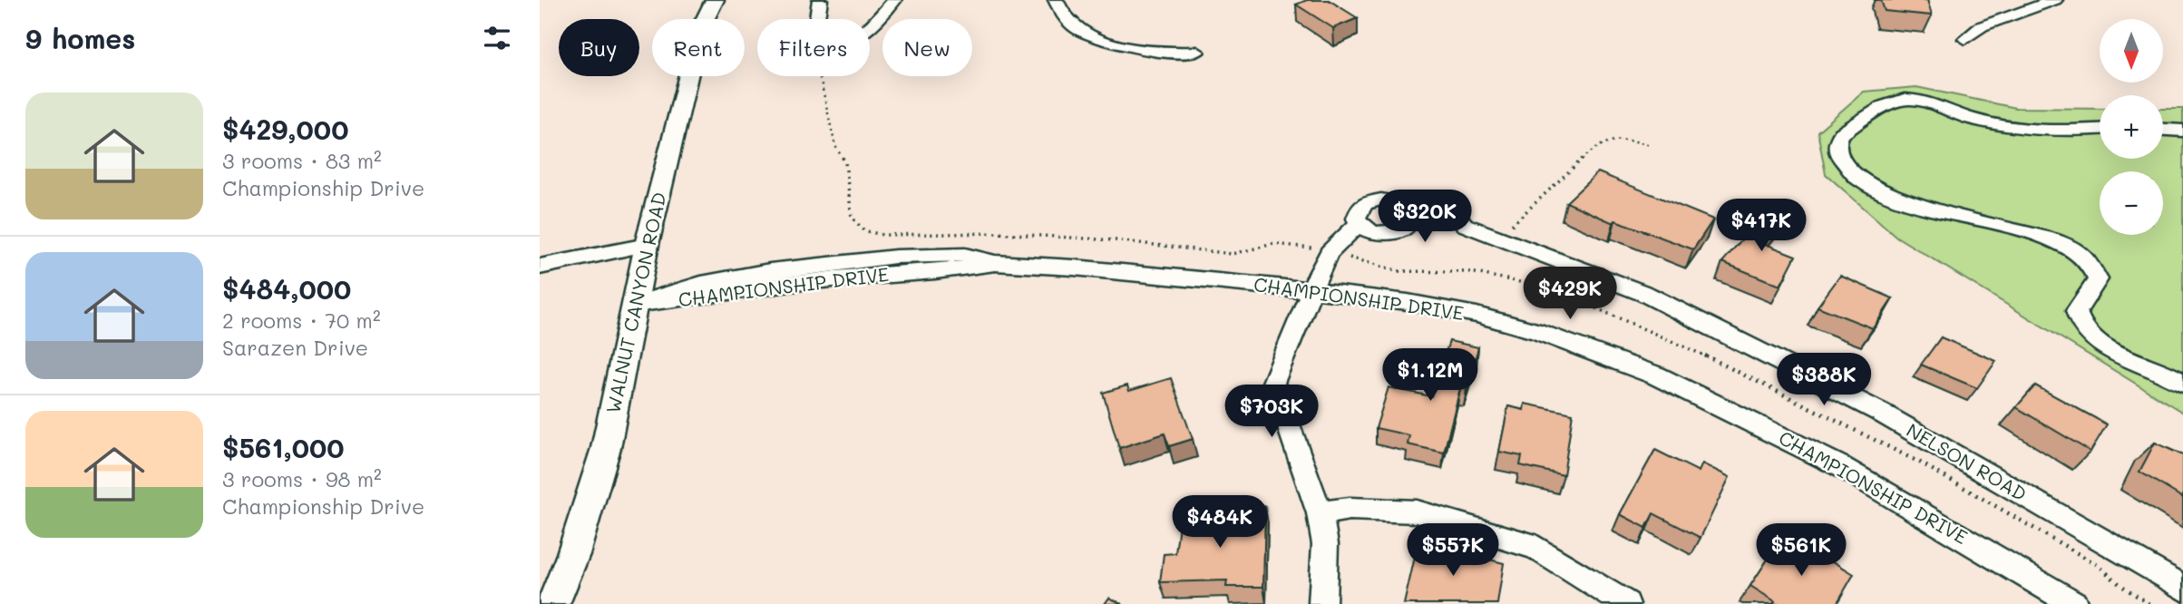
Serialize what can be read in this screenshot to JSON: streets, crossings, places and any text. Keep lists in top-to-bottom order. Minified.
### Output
{"streets":{"main road":["WALNUT CANYON ROAD"],"street":["CHAMPIONSHIP DRIVE","NELSON ROAD"]},"crossings":[["CHAMPIONSHIP DRIVE","WALNUT CANYON ROAD"],["CHAMPIONSHIP DRIVE","NELSON ROAD"]],"north":"bottom","page":{"heading":"9 homes","map_buttons":["+","−"],"chip":["Buy","Rent","Filters","New"],"list":[{"name":"$429,000","note":"3 rooms · 83 m² · Championship Drive"},{"name":"$484,000","note":"2 rooms · 70 m² · Sarazen Drive"},{"name":"$561,000","note":"3 rooms · 98 m² · Championship Drive"}],"price":["$320K","$417K","$429K","$1.12M","$388K","$703K","$484K","$557K","$561K"]}}
